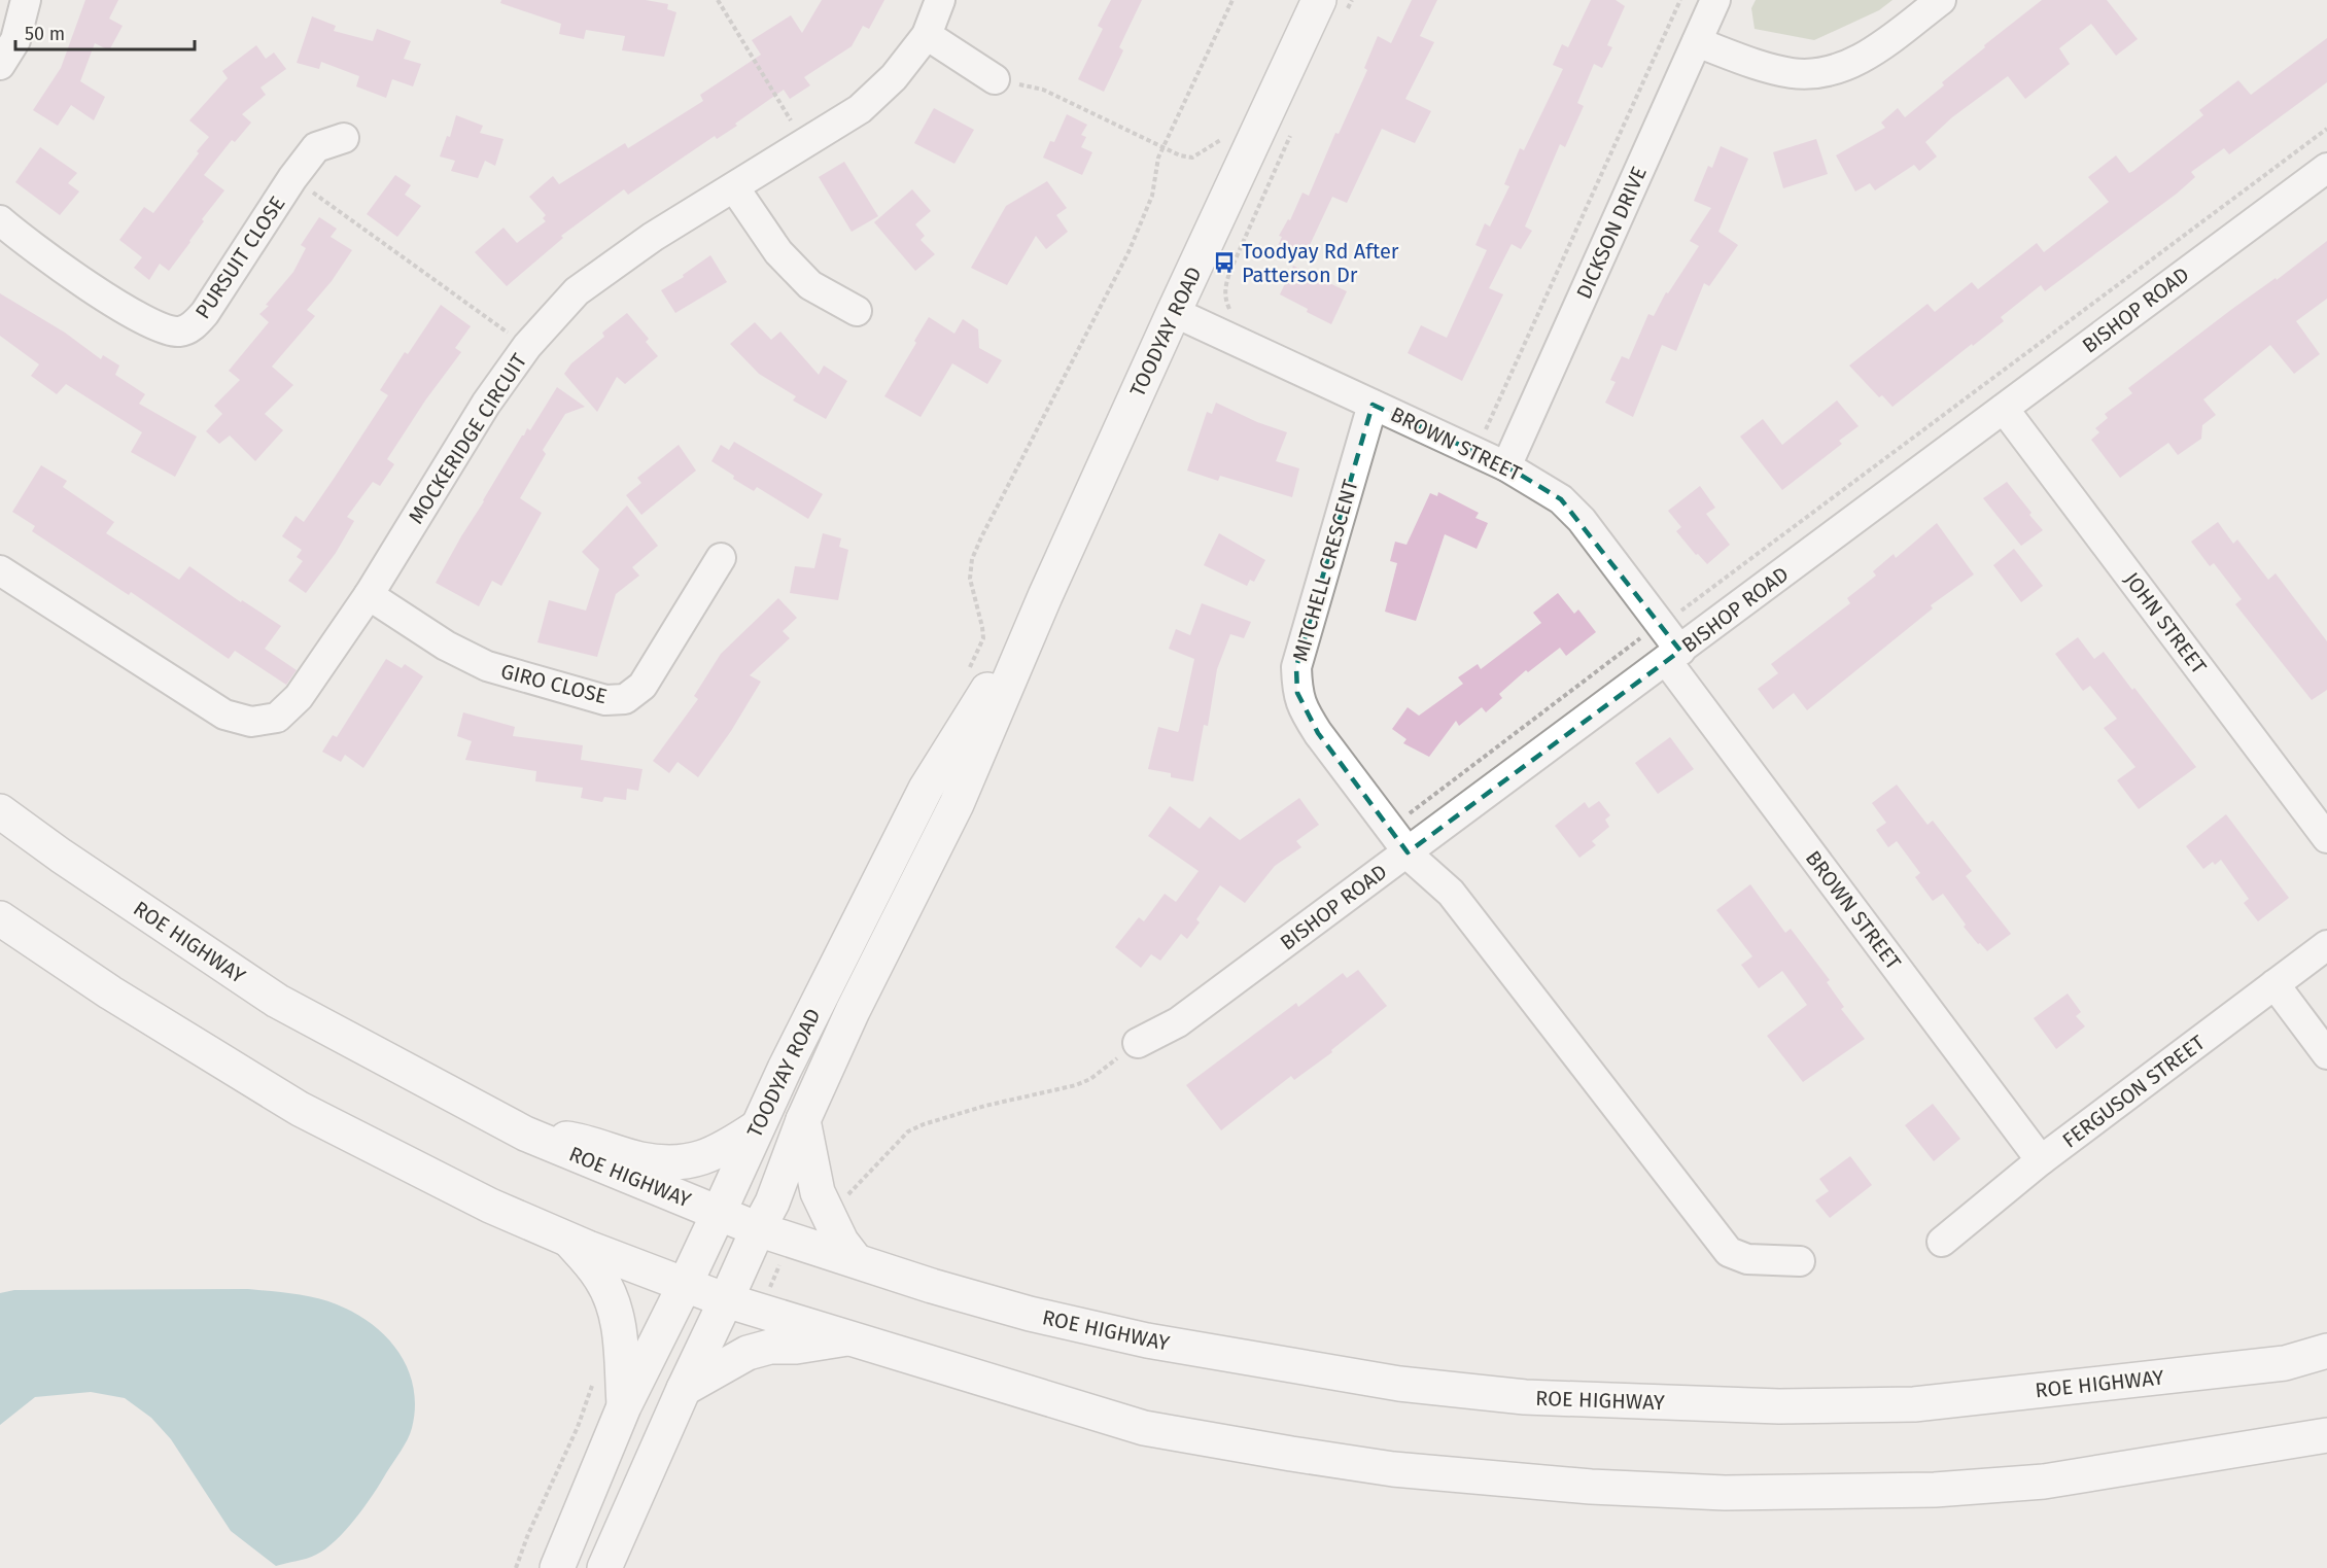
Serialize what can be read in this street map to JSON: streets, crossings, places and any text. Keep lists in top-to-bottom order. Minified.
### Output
{"streets":{"main road":["TOODYAY ROAD","ROE HIGHWAY"],"street":["DICKSON DRIVE","PURSUIT CLOSE","BISHOP ROAD","MOCKERIDGE CIRCUIT","BROWN STREET","MITCHELL CRESCENT","JOHN STREET","GIRO CLOSE","FERGUSON STREET"]},"crossings":[["DICKSON DRIVE","BROWN STREET"],["BISHOP ROAD","BROWN STREET"],["BISHOP ROAD","MITCHELL CRESCENT"],["BISHOP ROAD","JOHN STREET"],["TOODYAY ROAD","BROWN STREET"],["TOODYAY ROAD","ROE HIGHWAY"],["MOCKERIDGE CIRCUIT","GIRO CLOSE"],["BROWN STREET","MITCHELL CRESCENT"],["BROWN STREET","FERGUSON STREET"]],"places":{"bus stop":["Toodyay Rd After Patterson Dr"]},"scale_bar":"50 m"}
